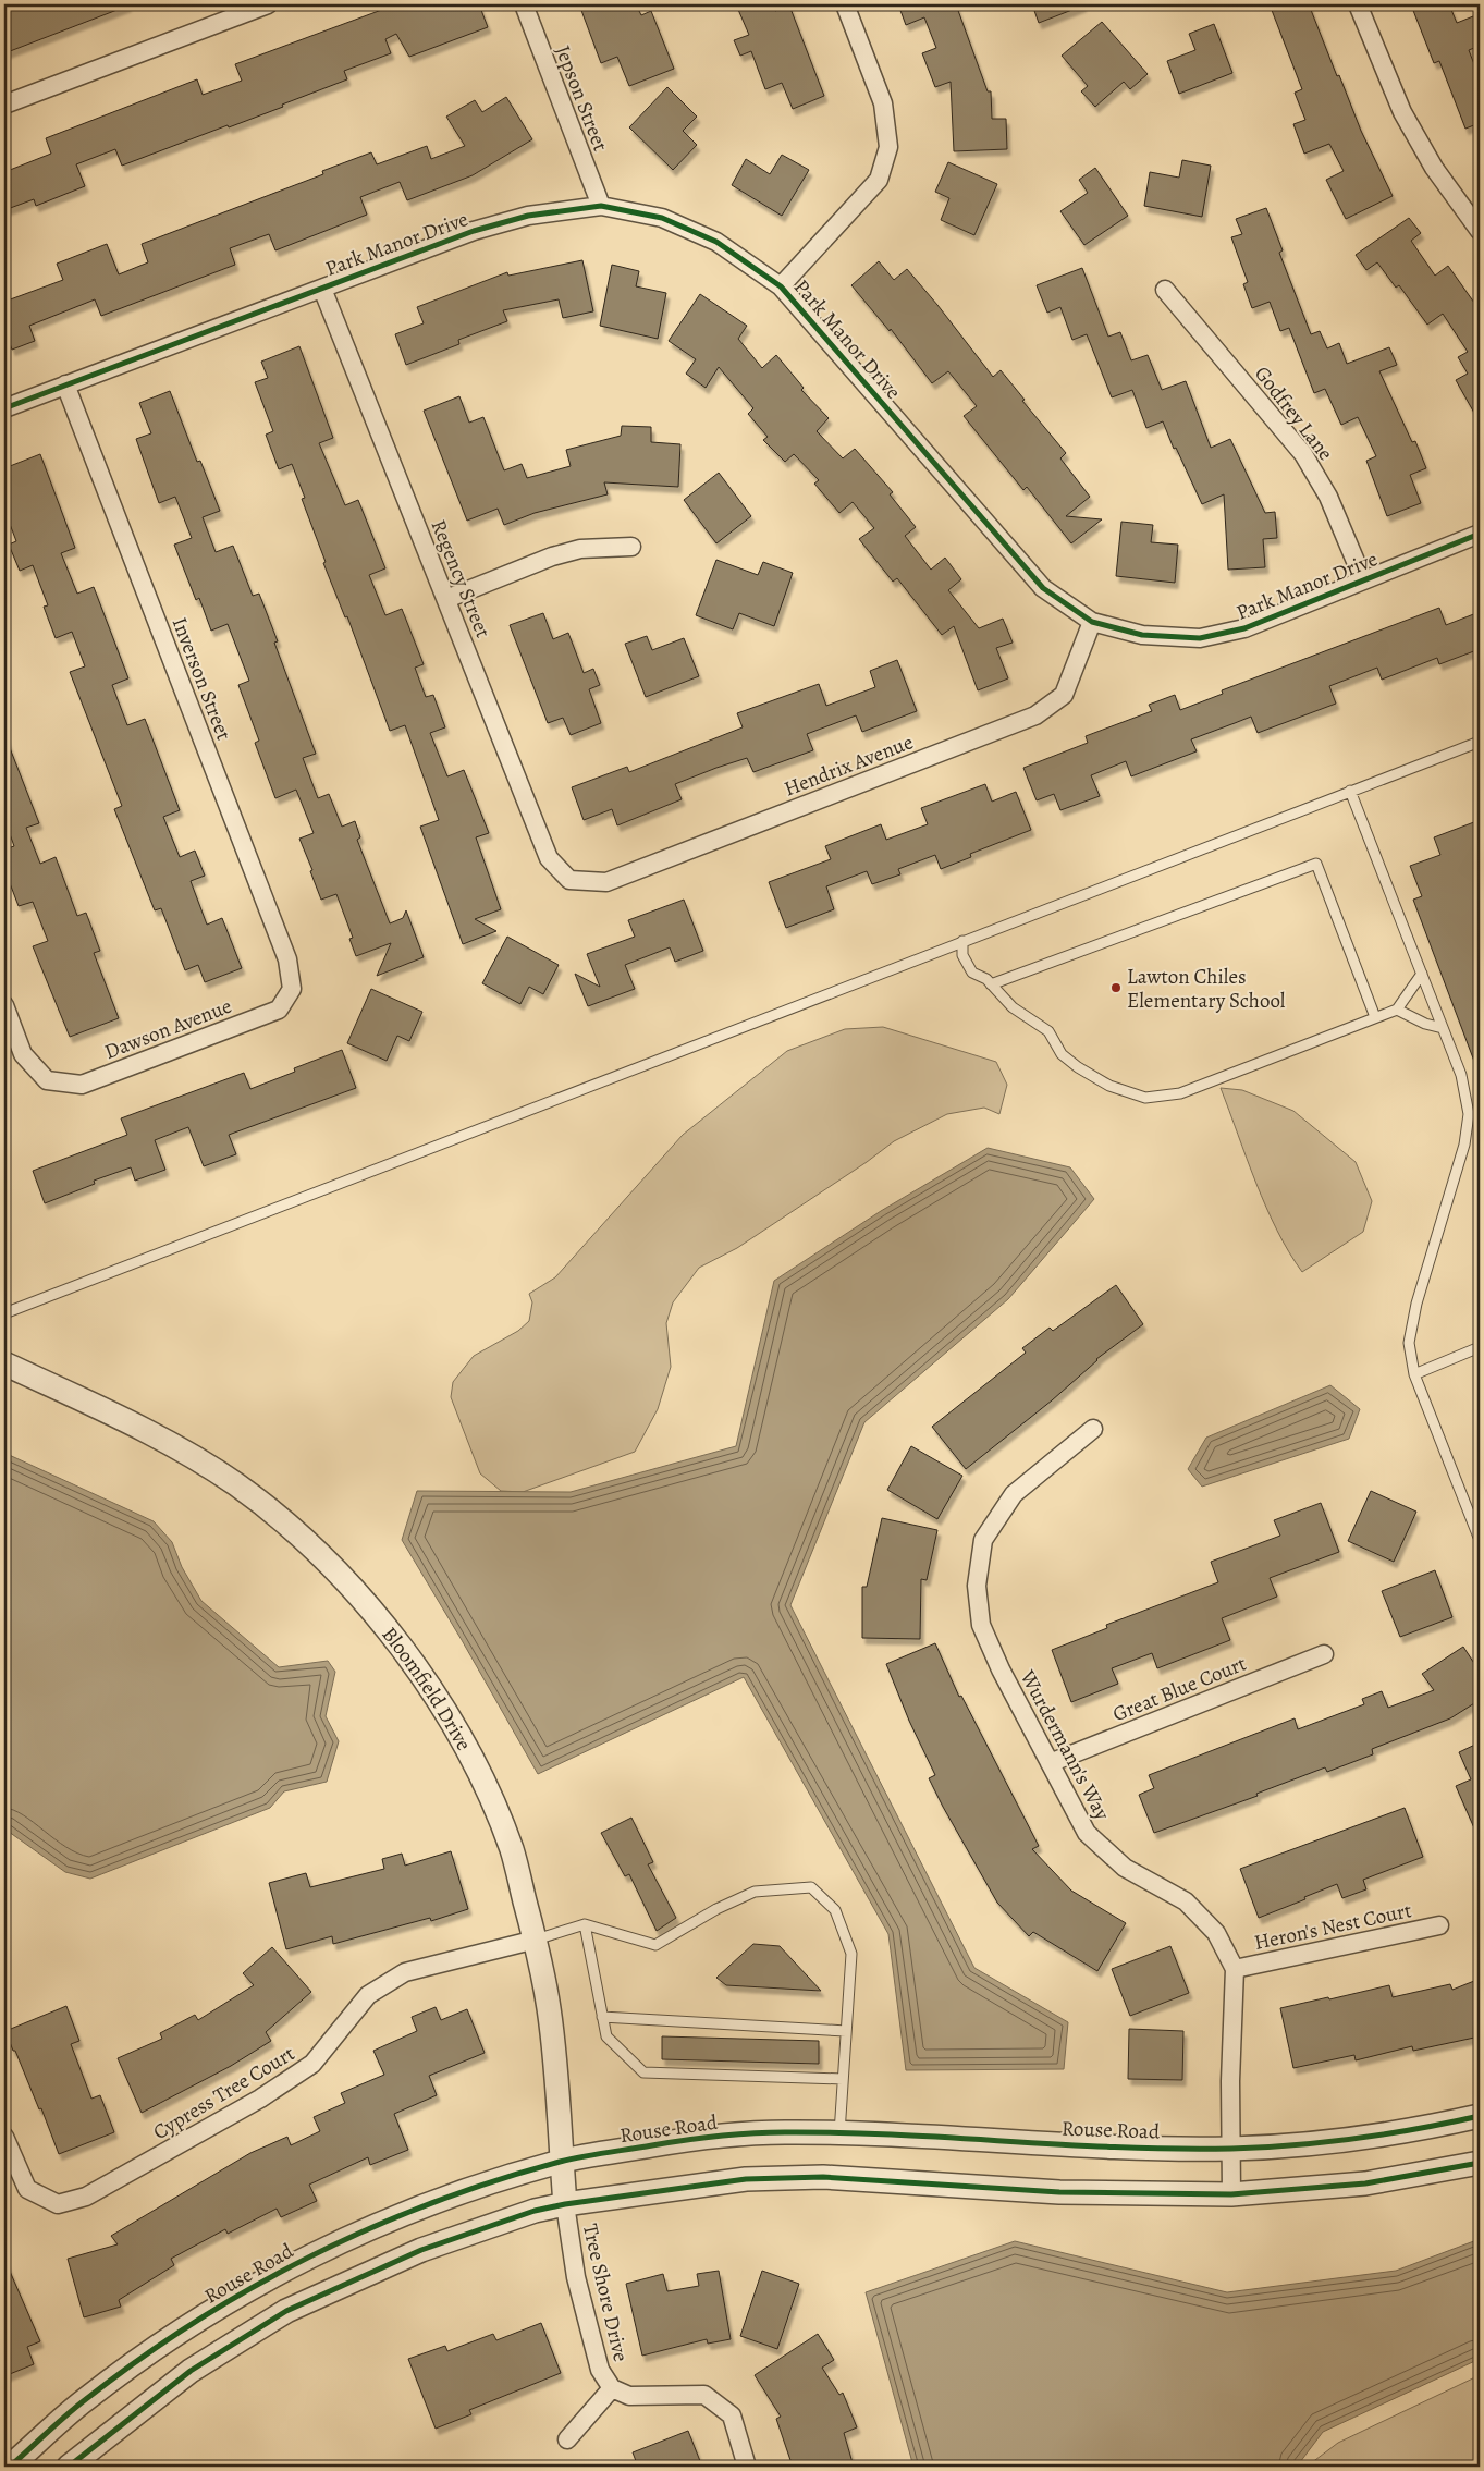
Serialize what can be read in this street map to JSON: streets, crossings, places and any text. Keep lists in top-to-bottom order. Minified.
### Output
{"streets":{"street":["Jepson Street","Park Manor Drive","Godfrey Lane","Regency Street","Inverson Street","Hendrix Avenue","Dawson Avenue","Great Blue Court","Bloomfield Drive","Wurdermann's Way","Heron's Nest Court","Cypress Tree Court","Rouse Road","Tree Shore Drive"]},"crossings":[["Jepson Street","Park Manor Drive"],["Park Manor Drive","Godfrey Lane"],["Park Manor Drive","Regency Street"],["Park Manor Drive","Inverson Street"],["Park Manor Drive","Hendrix Avenue"],["Regency Street","Hendrix Avenue"],["Inverson Street","Dawson Avenue"],["Great Blue Court","Wurdermann's Way"],["Bloomfield Drive","Cypress Tree Court"],["Bloomfield Drive","Rouse Road"],["Bloomfield Drive","Tree Shore Drive"],["Wurdermann's Way","Heron's Nest Court"],["Wurdermann's Way","Rouse Road"]],"places":["Lawton Chiles Elementary School"]}
